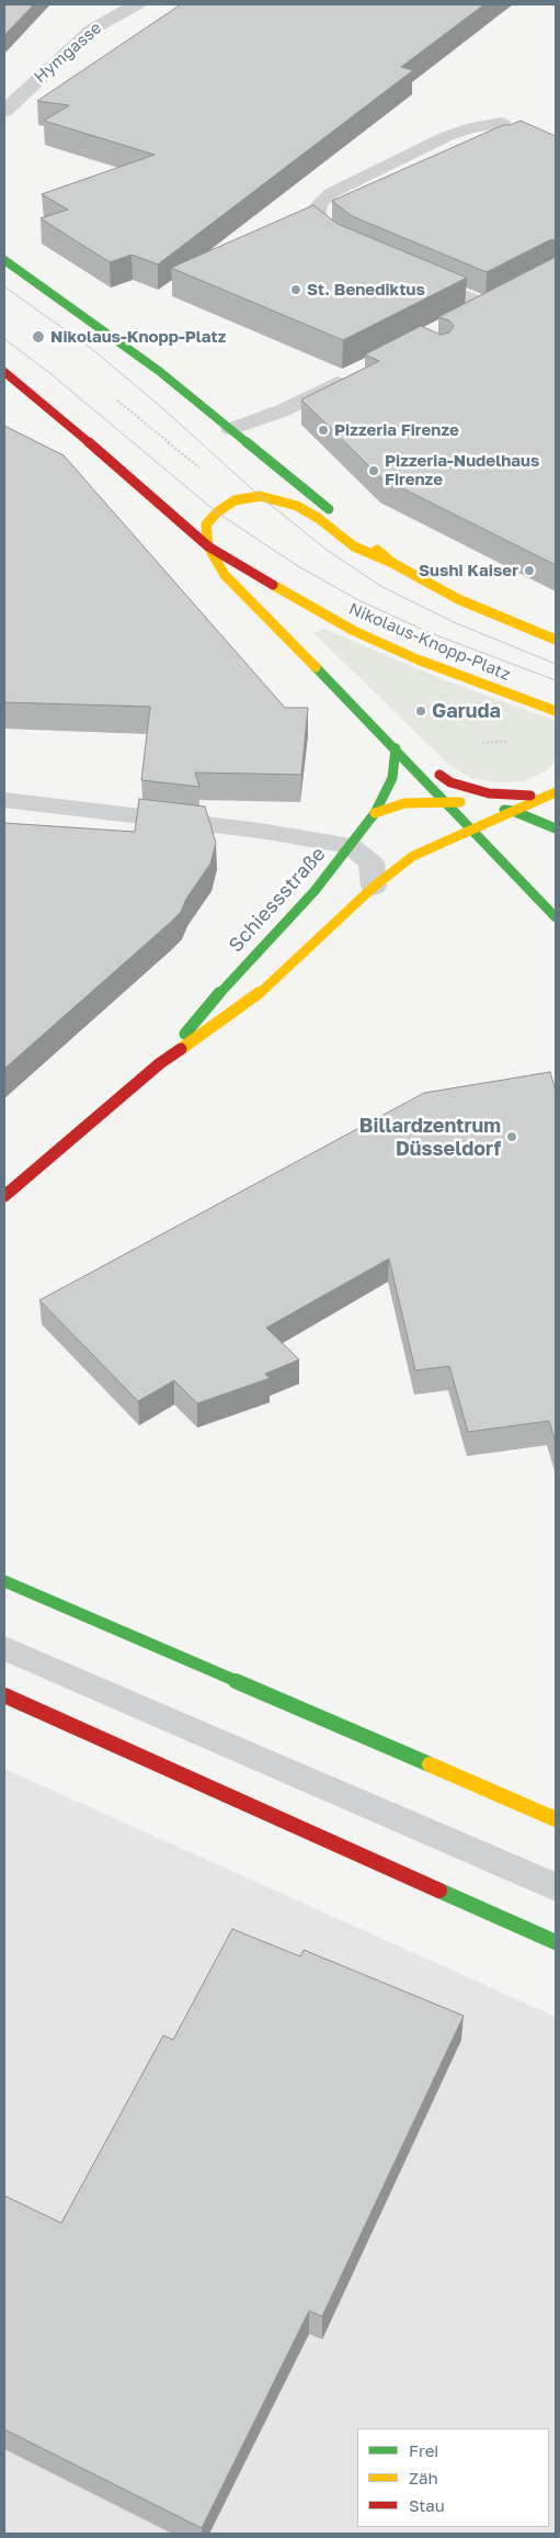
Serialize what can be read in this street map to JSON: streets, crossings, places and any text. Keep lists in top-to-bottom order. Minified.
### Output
{"streets":{"main road":["Nikolaus-Knopp-Platz","Schiessstraße"],"street":["Hymgasse"]},"crossings":[["Nikolaus-Knopp-Platz","Schiessstraße"]],"places":["St. Benediktus","Nikolaus-Knopp-Platz","Pizzeria Firenze","Pizzeria-Nudelhaus Firenze","Sushi Kaiser","Garuda","Billardzentrum Düsseldorf"],"legend":["Frei","Zäh","Stau"]}
